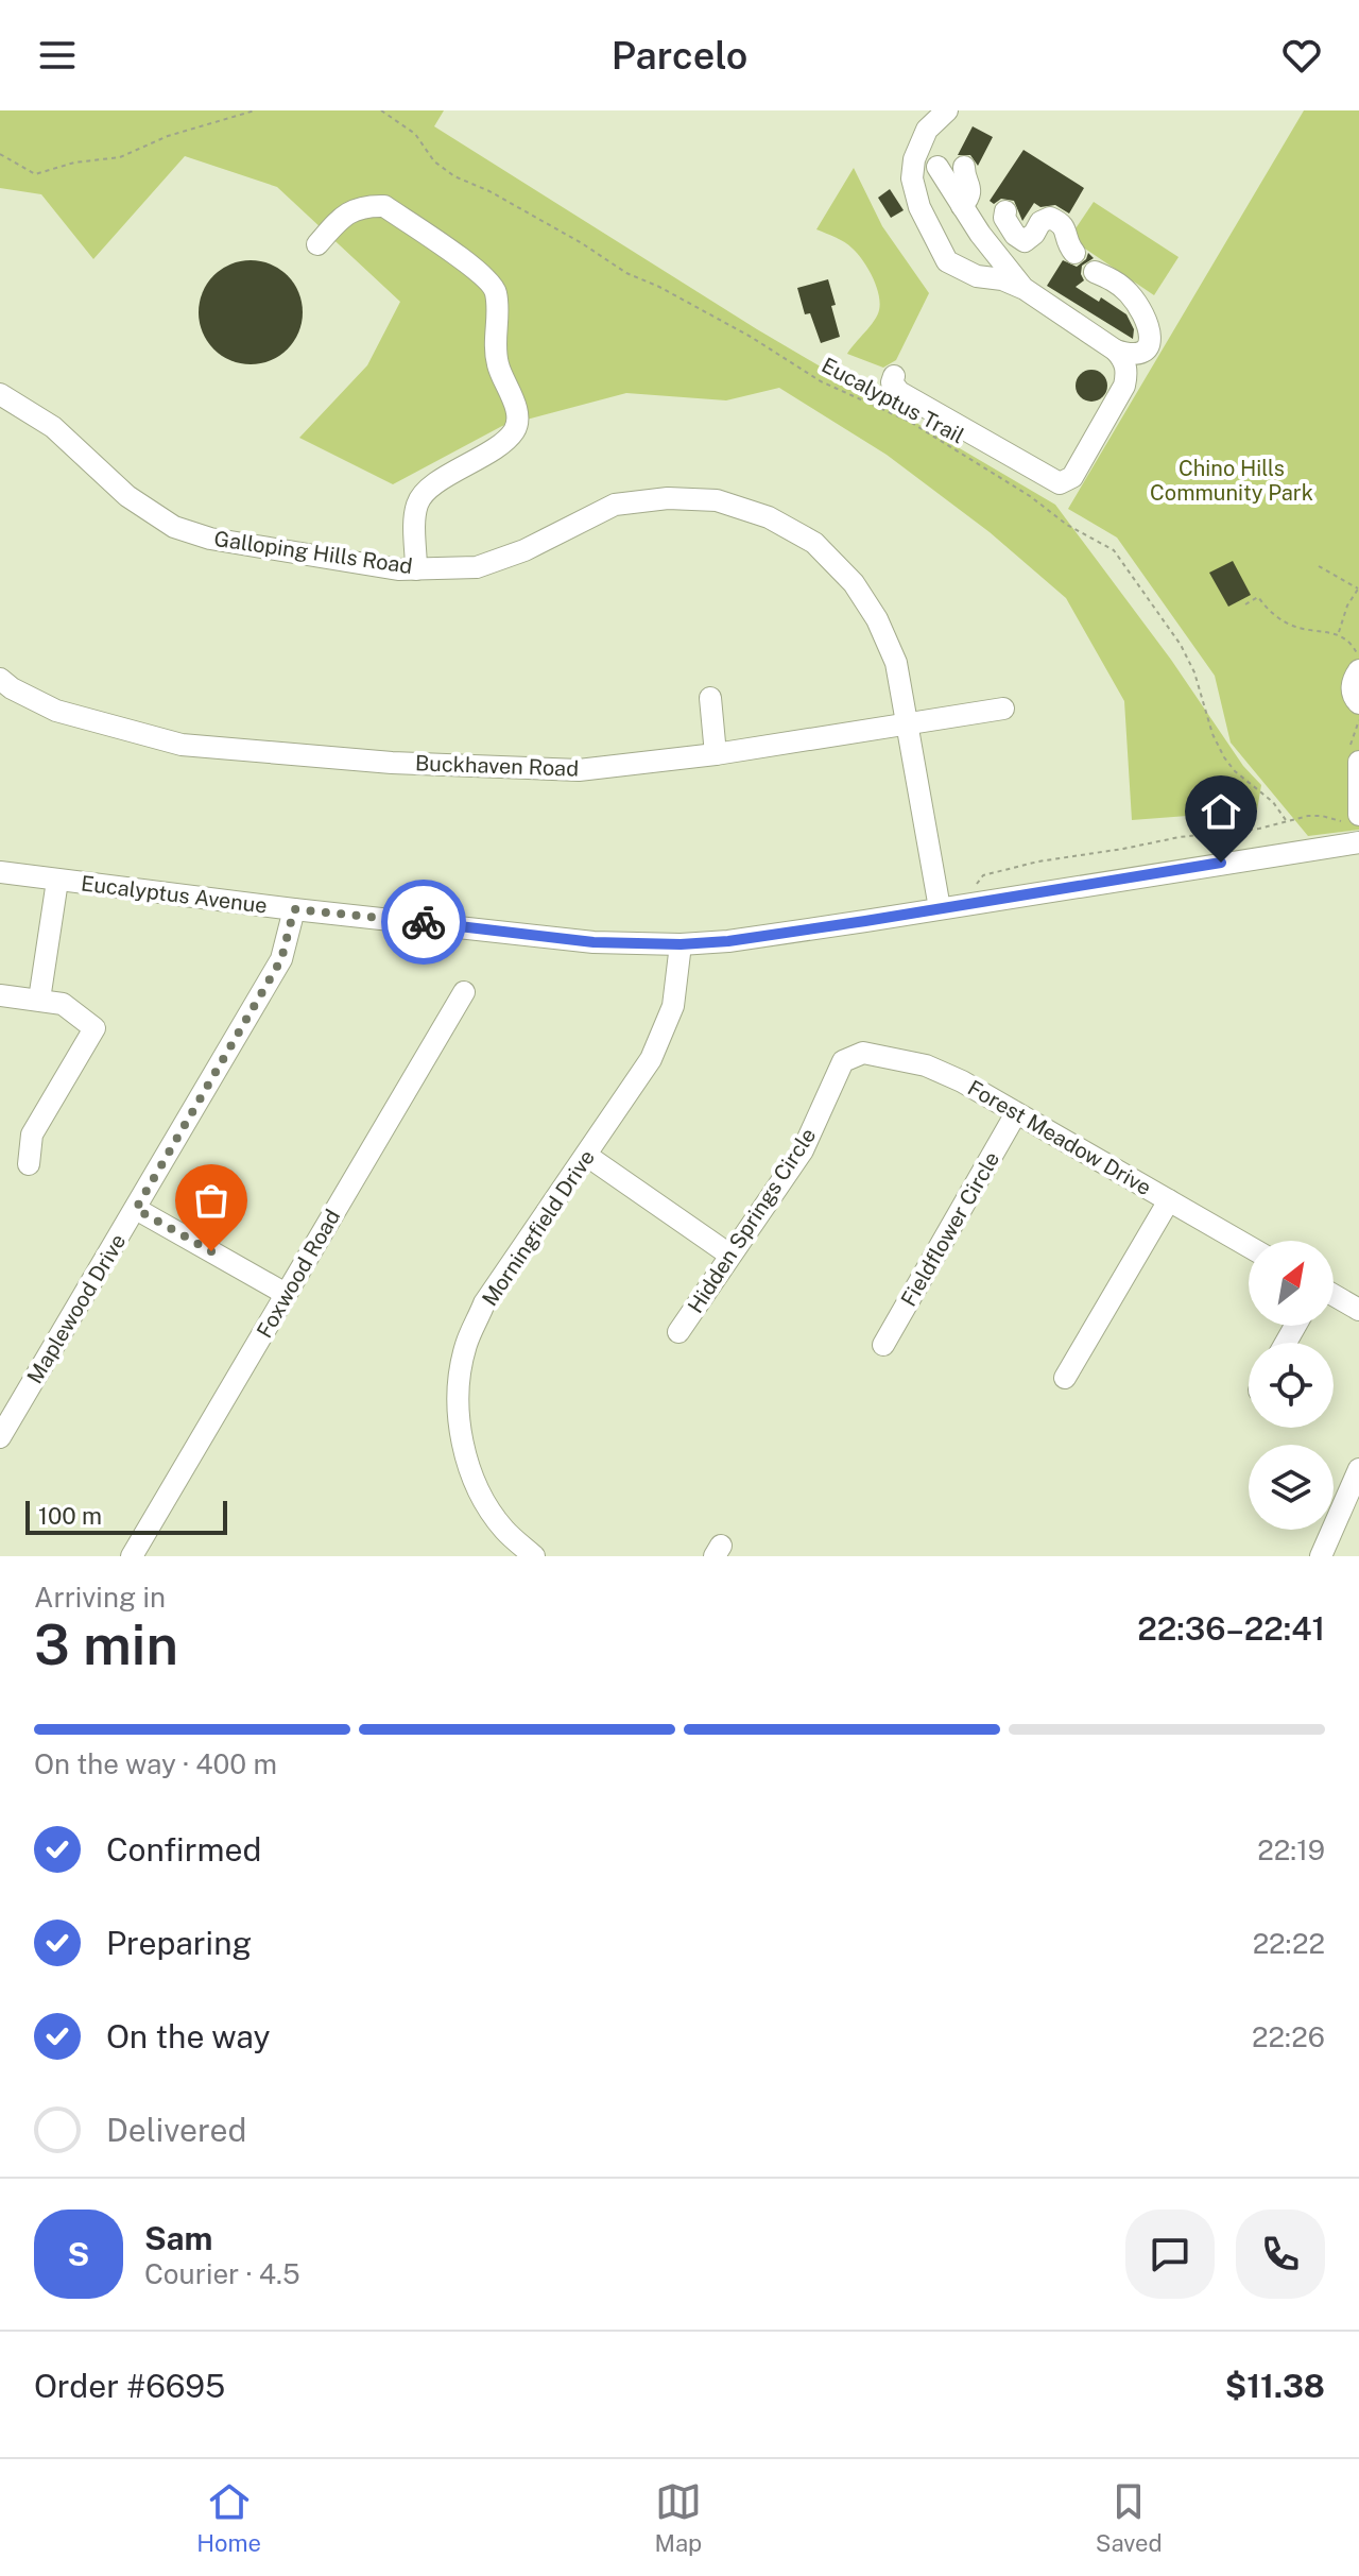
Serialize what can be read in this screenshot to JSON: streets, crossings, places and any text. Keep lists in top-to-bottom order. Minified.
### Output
{"streets":{"street":["Galloping Hills Road","Buckhaven Road","Eucalyptus Avenue","Forest Meadow Drive","Hidden Springs Circle","Morningfield Drive","Fieldflower Circle","Foxwood Road","Maplewood Drive"],"path":["Eucalyptus Trail"]},"crossings":[["Galloping Hills Road","Buckhaven Road"],["Galloping Hills Road","Eucalyptus Avenue"],["Eucalyptus Avenue","Morningfield Drive"],["Eucalyptus Avenue","Maplewood Drive"],["Forest Meadow Drive","Hidden Springs Circle"],["Forest Meadow Drive","Fieldflower Circle"]],"parks":["Chino Hills Community Park"],"scale_bar":"100 m","north":"top right","page":{"header":"Parcelo","scale":"100 m","heading":["3 min","Arriving in","22:36–22:41"],"panel":["Sam","Courier · 4.5","Order #6695","$11.38"],"bar":"On the way · 400 m","list":[["Confirmed","22:19"],["Preparing","22:22"],["On the way","22:26"],"Delivered"],"round":"S","tabs":["Home","Map","Saved"]}}
